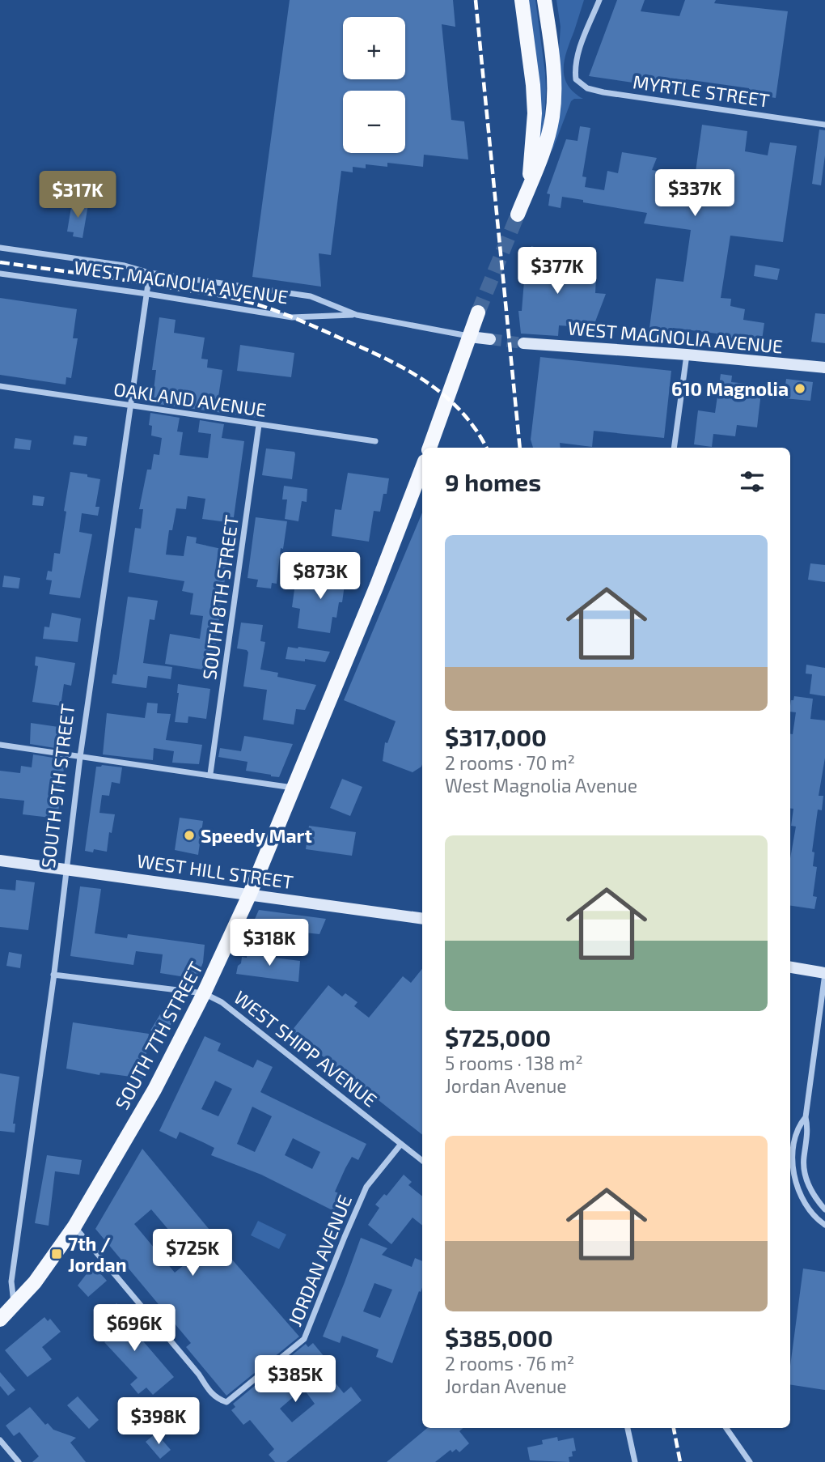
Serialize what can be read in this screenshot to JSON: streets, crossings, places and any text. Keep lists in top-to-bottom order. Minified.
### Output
{"streets":{"main road":["SOUTH 7TH STREET"],"street":["MYRTLE STREET","WEST MAGNOLIA AVENUE","OAKLAND AVENUE","SOUTH 8TH STREET","SOUTH 9TH STREET","WEST HILL STREET","WEST SHIPP AVENUE","JORDAN AVENUE"]},"crossings":[["WEST MAGNOLIA AVENUE","SOUTH 9TH STREET"],["OAKLAND AVENUE","SOUTH 8TH STREET"],["OAKLAND AVENUE","SOUTH 9TH STREET"],["SOUTH 9TH STREET","WEST HILL STREET"],["SOUTH 9TH STREET","SOUTH 7TH STREET"],["SOUTH 9TH STREET","WEST SHIPP AVENUE"],["WEST HILL STREET","SOUTH 7TH STREET"],["SOUTH 7TH STREET","WEST SHIPP AVENUE"],["SOUTH 7TH STREET","JORDAN AVENUE"],["WEST SHIPP AVENUE","JORDAN AVENUE"]],"places":{"other":["610 Magnolia","Speedy Mart"],"transit":["7th / Jordan"]},"page":{"map_buttons":["+","−"],"price":["$337K","$317K","$377K","$873K","$318K","$725K","$696K","$385K","$398K"],"heading":"9 homes","list":[{"name":"$317,000","note":"2 rooms · 70 m² · West Magnolia Avenue"},{"name":"$725,000","note":"5 rooms · 138 m² · Jordan Avenue"},{"name":"$385,000","note":"2 rooms · 76 m² · Jordan Avenue"}]}}
